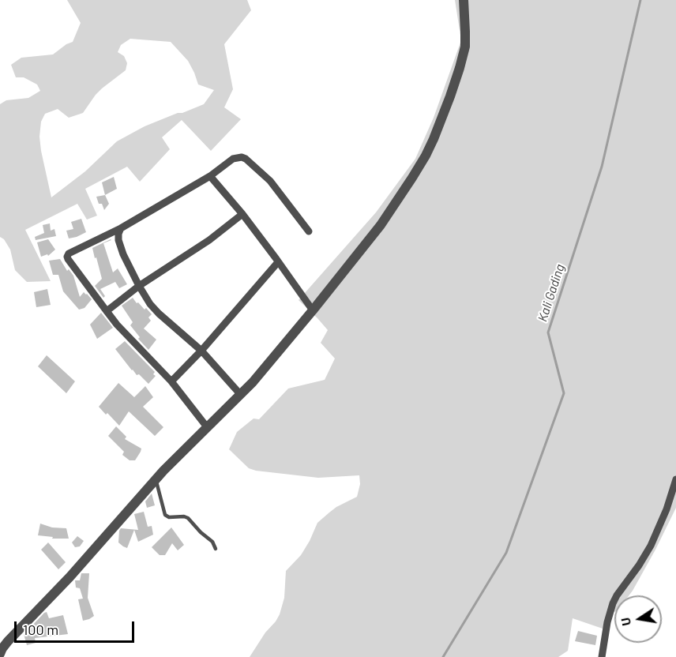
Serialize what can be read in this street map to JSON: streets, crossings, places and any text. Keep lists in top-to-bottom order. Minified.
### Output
{"water":["Kali Gading"],"scale_bar":"100 m","north":"left"}
